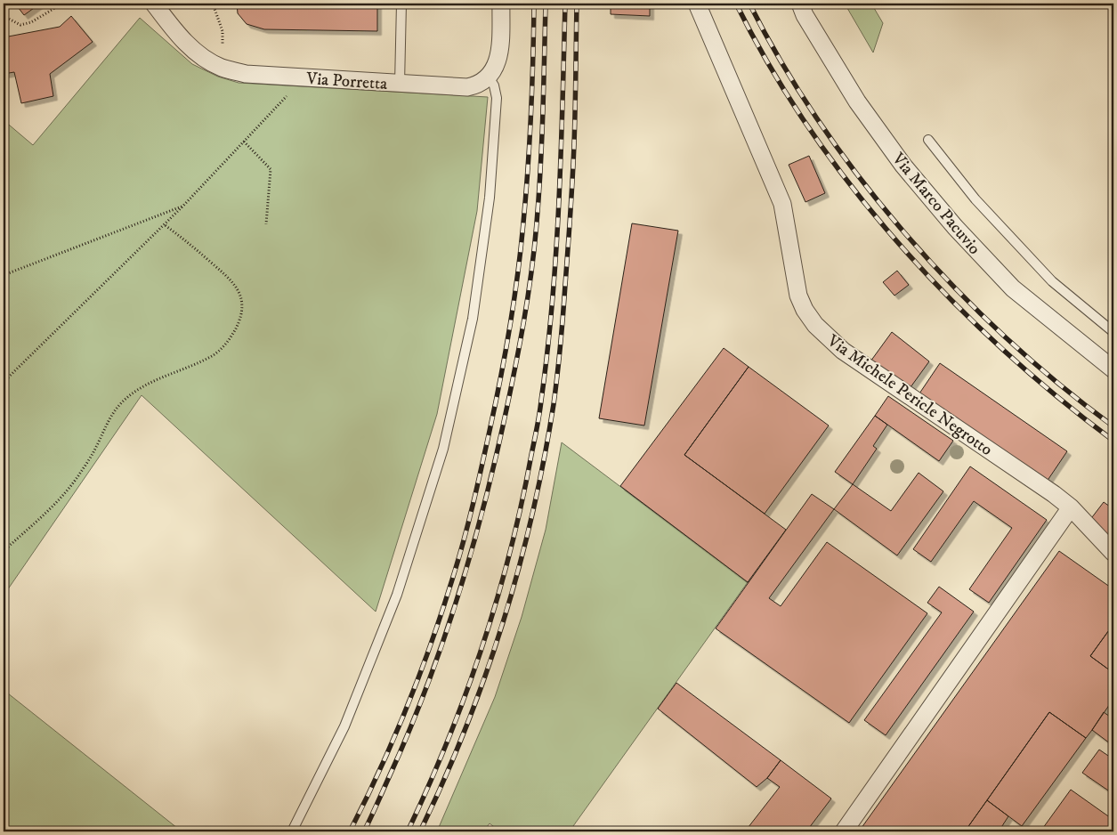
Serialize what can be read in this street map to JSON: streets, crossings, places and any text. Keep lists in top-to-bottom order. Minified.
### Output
{"streets":{"street":["Via Porretta","Via Marco Pacuvio","Via Michele Pericle Negrotto"]}}
